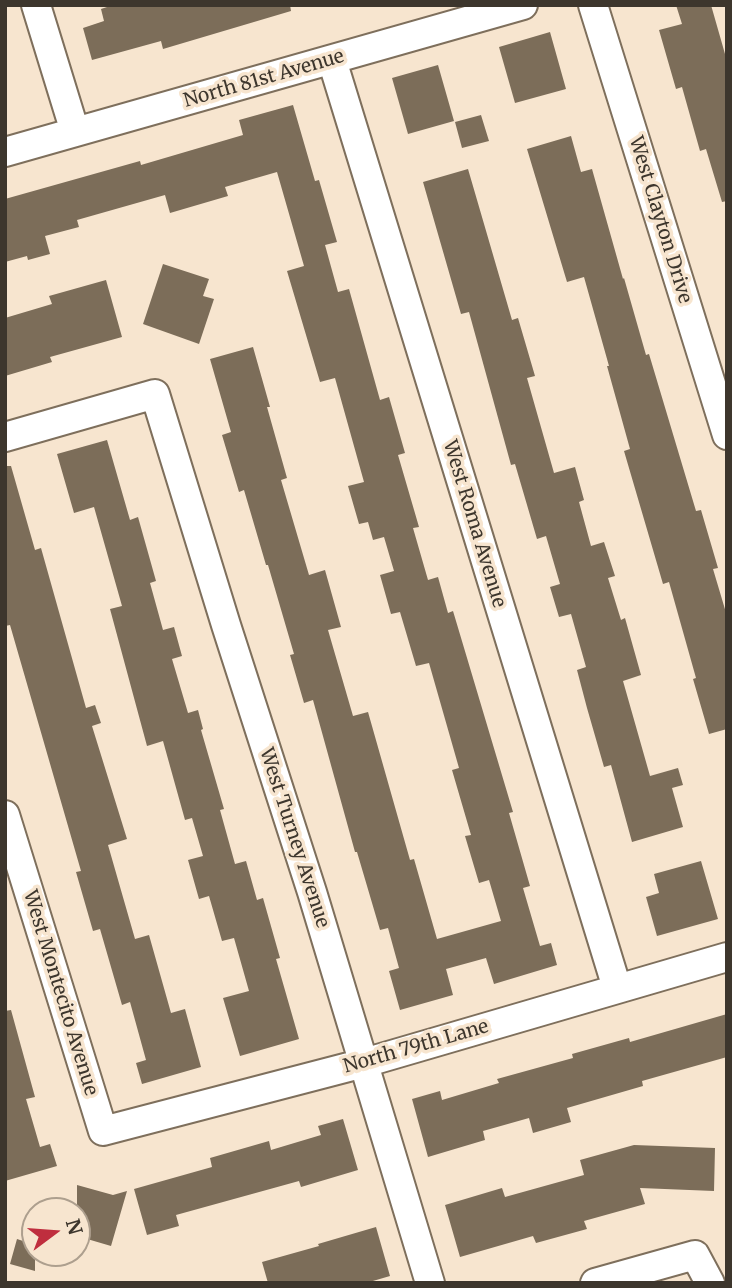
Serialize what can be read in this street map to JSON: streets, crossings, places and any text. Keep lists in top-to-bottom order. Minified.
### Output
{"streets":{"street":["North 81st Avenue","West Clayton Drive","West Roma Avenue","West Turney Avenue","West Montecito Avenue","North 79th Lane"]},"crossings":[["North 81st Avenue","West Roma Avenue"],["West Roma Avenue","North 79th Lane"],["West Turney Avenue","North 79th Lane"],["West Montecito Avenue","North 79th Lane"]],"north":"right"}
